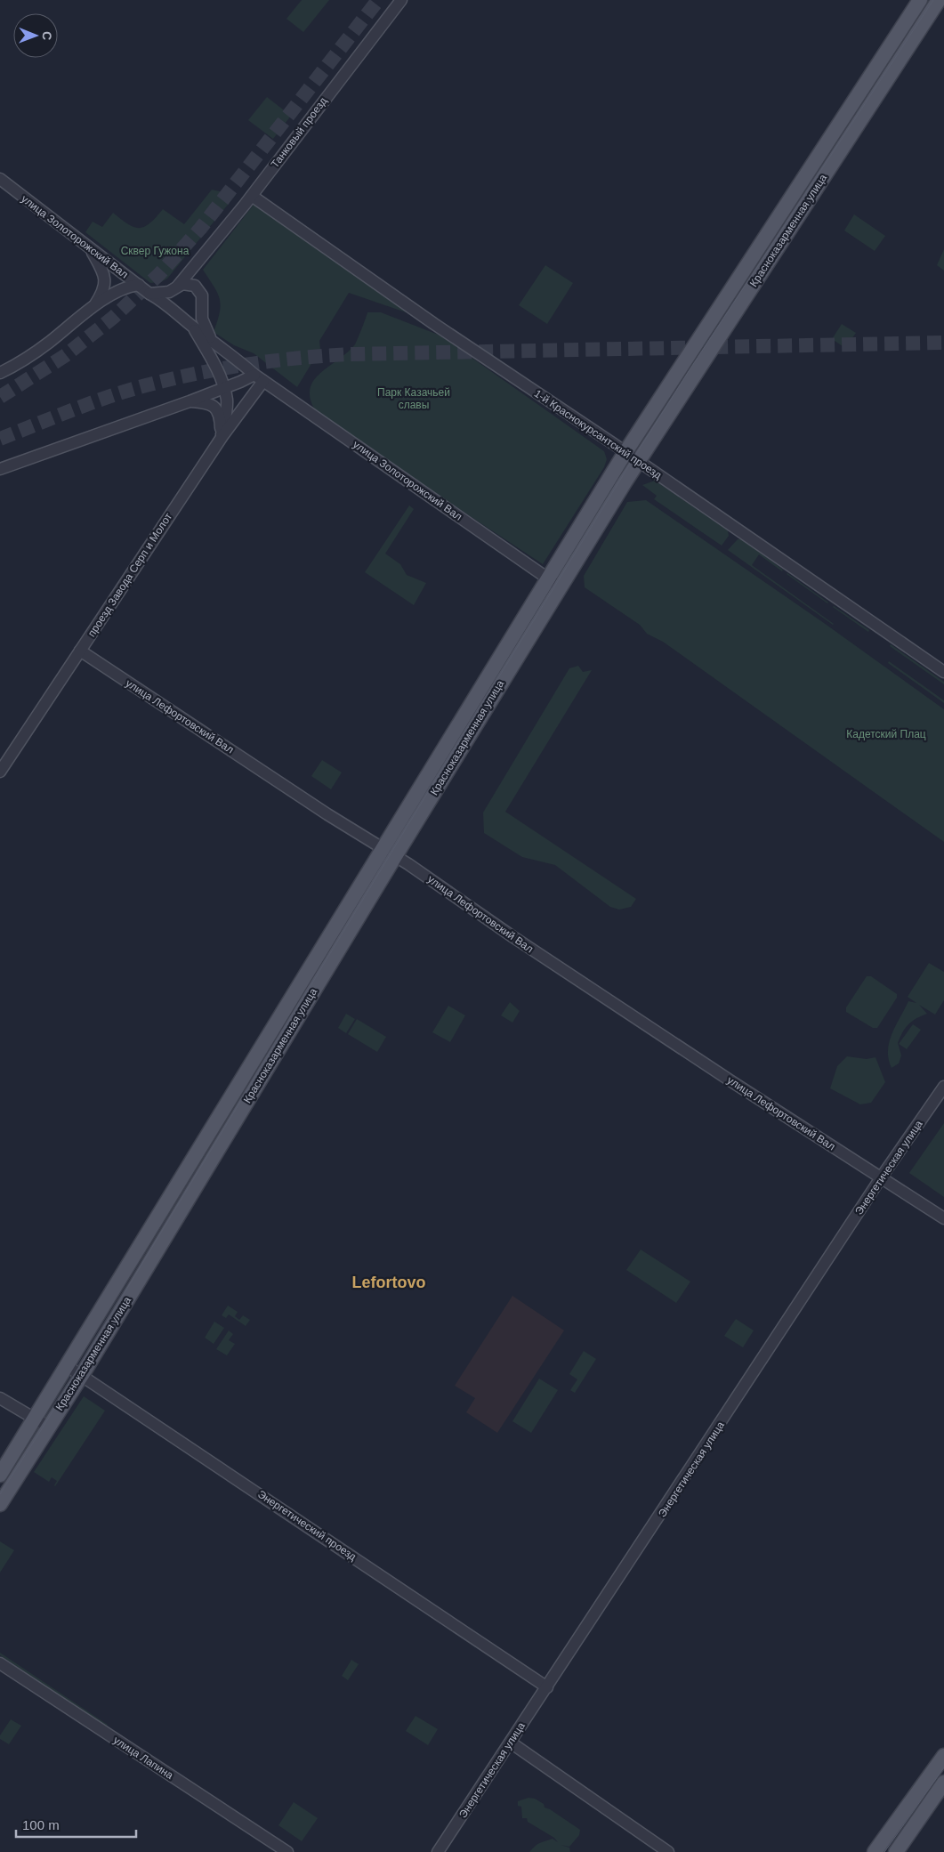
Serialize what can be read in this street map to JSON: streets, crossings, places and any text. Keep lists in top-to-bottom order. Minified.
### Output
{"streets":{"main road":["Красноказарменная улица"],"street":["Танковый проезд","улица Золоторожский Вал","1-й Краснокурсантский проезд","проезд Завода Серп и Молот","улица Лефортовский Вал","Энергетическая улица","Энергетический проезд","улица Лапина"]},"crossings":[["Танковый проезд","улица Золоторожский Вал"],["Танковый проезд","1-й Краснокурсантский проезд"],["Красноказарменная улица","улица Золоторожский Вал"],["Красноказарменная улица","1-й Краснокурсантский проезд"],["Красноказарменная улица","улица Лефортовский Вал"],["Красноказарменная улица","Энергетический проезд"],["улица Золоторожский Вал","проезд Завода Серп и Молот"],["проезд Завода Серп и Молот","улица Лефортовский Вал"],["улица Лефортовский Вал","Энергетическая улица"],["Энергетическая улица","Энергетический проезд"]],"districts":["Lefortovo"],"parks":["Сквер Гужона","Парк Казачьей славы","Кадетский Плац"],"scale_bar":"100 m","north":"right"}
